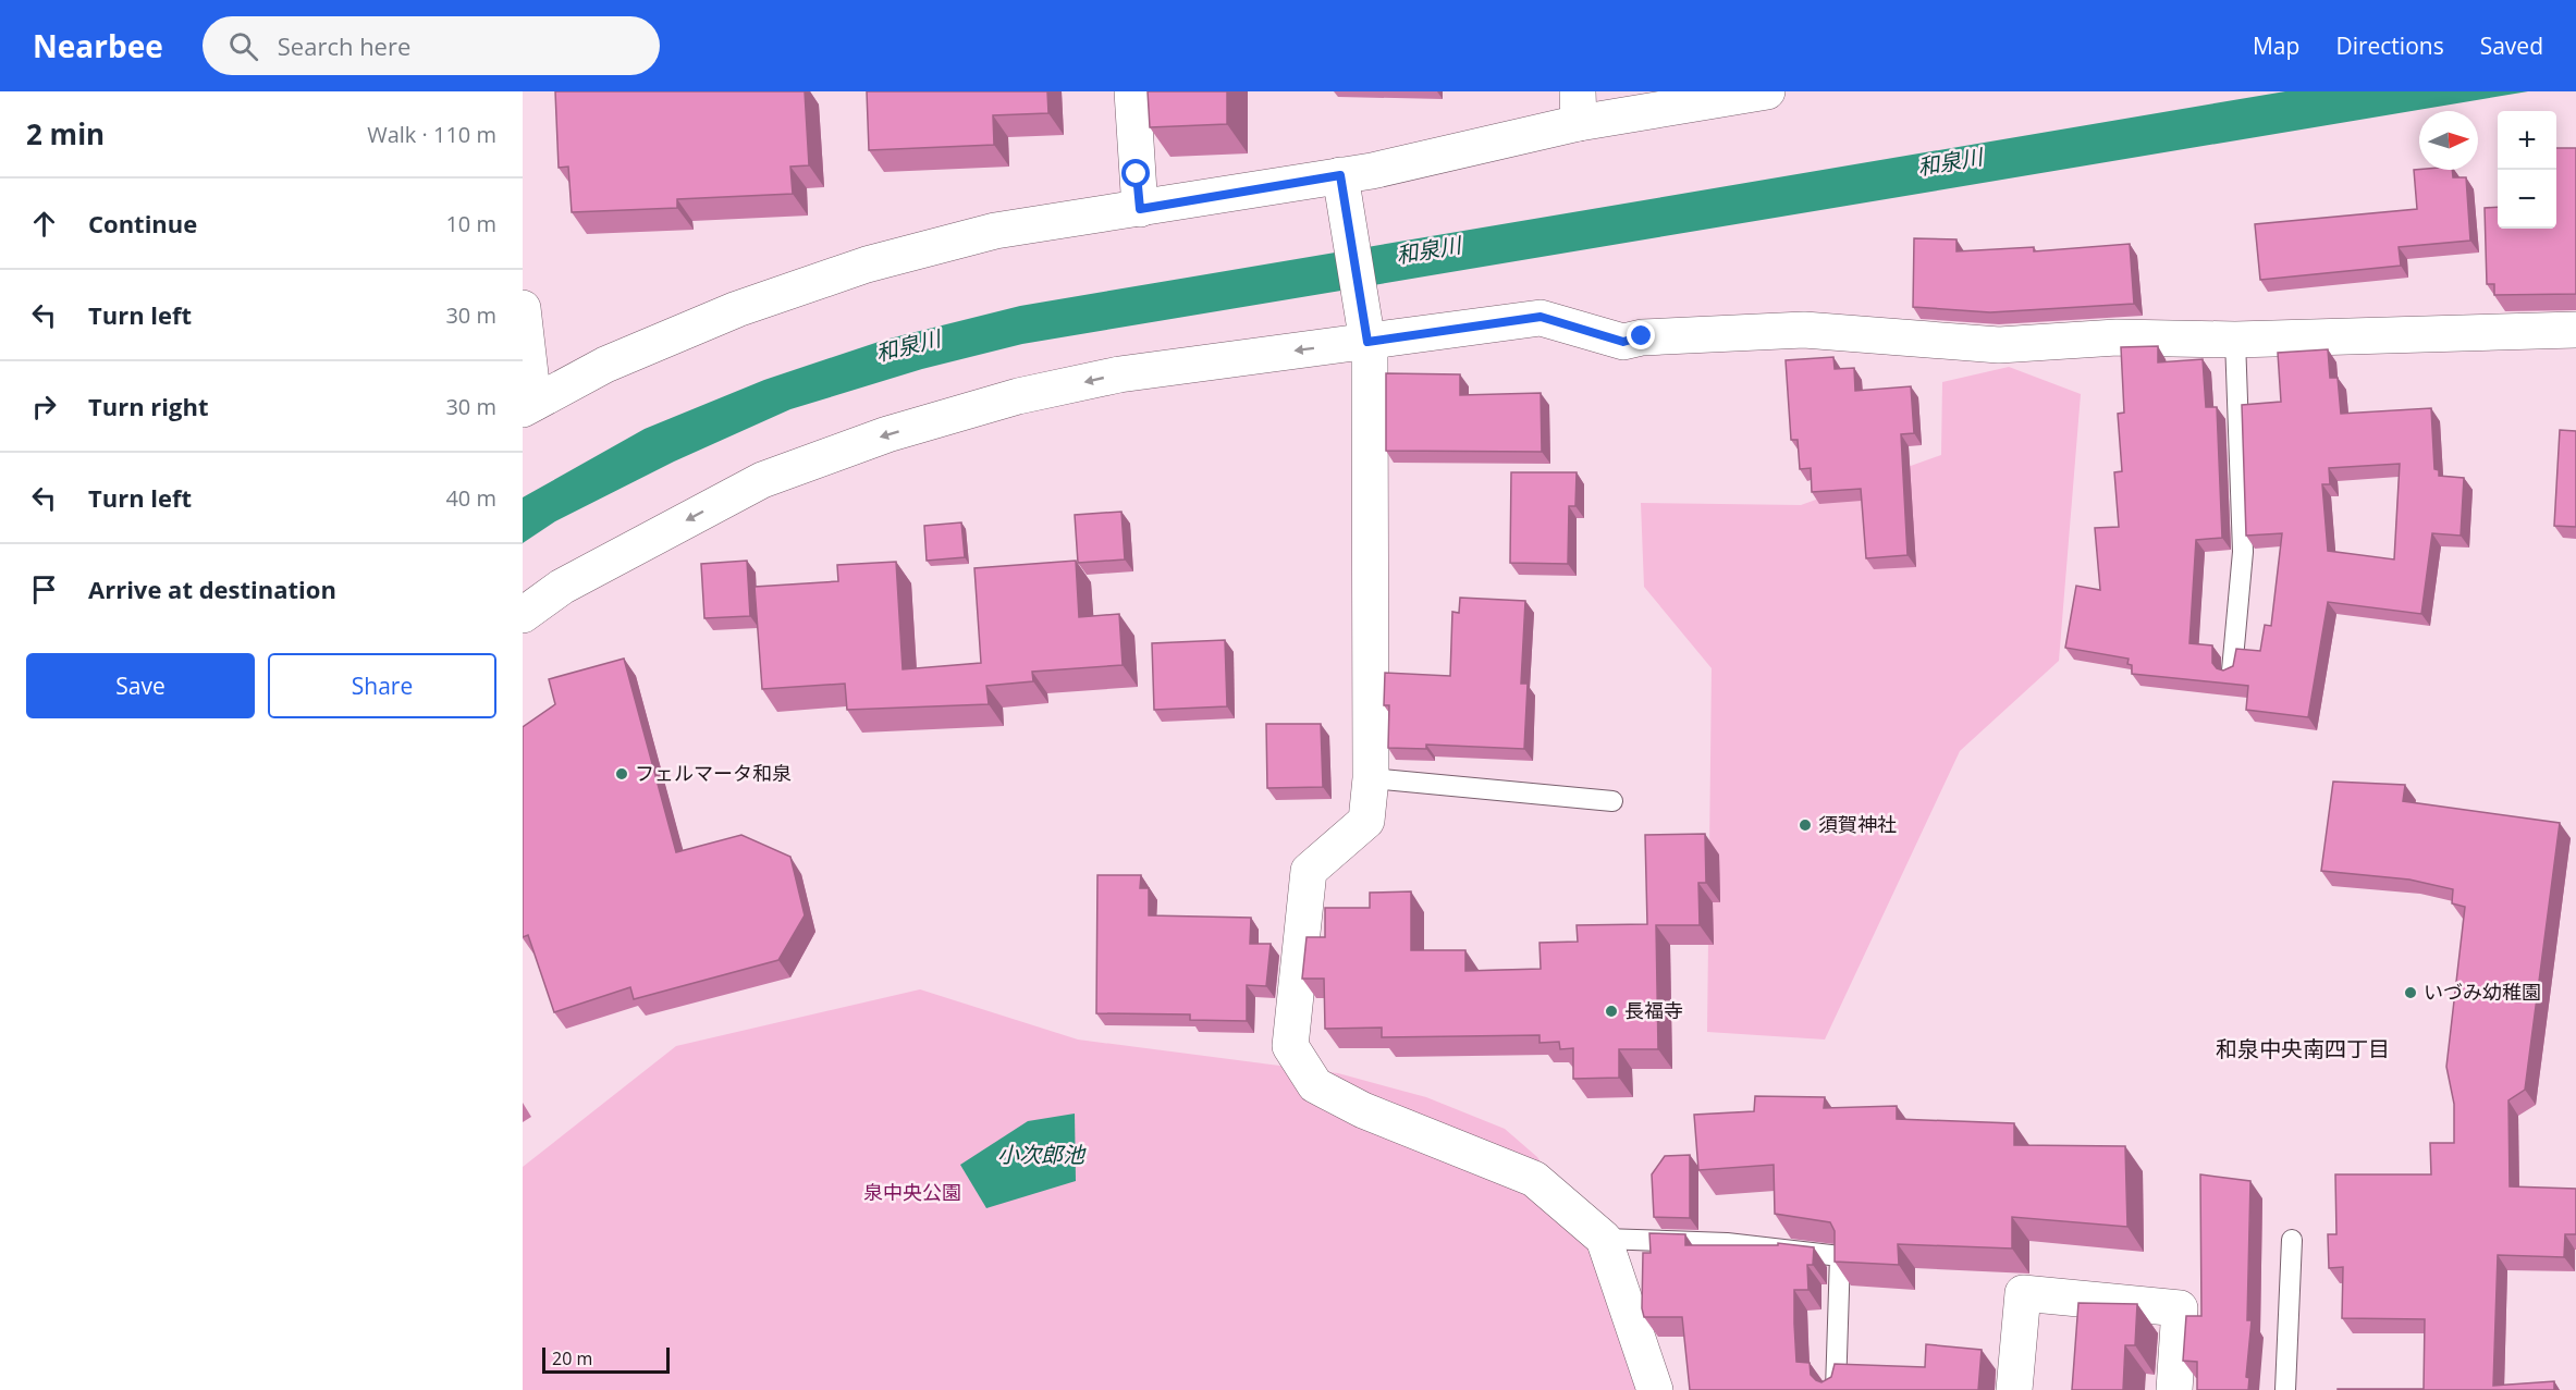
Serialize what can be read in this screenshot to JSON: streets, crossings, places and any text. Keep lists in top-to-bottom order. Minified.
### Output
{"districts":["和泉中央南四丁目"],"water":["和泉川","小次郎池"],"parks":["泉中央公園"],"places":["フェルマータ和泉","須賀神社","いづみ幼稚園","長福寺"],"scale_bar":"20 m","north":"right","page":{"header":"Nearbee","search":"Search here","nav":["Map","Directions","Saved"],"heading":["2 min","Walk · 110 m"],"map_buttons":["+","−"],"list":[["Continue","10 m"],["Turn left","30 m"],["Turn right","30 m"],["Turn left","40 m"],"Arrive at destination"],"buttons":["Save","Share"],"scale":"20 m"}}
